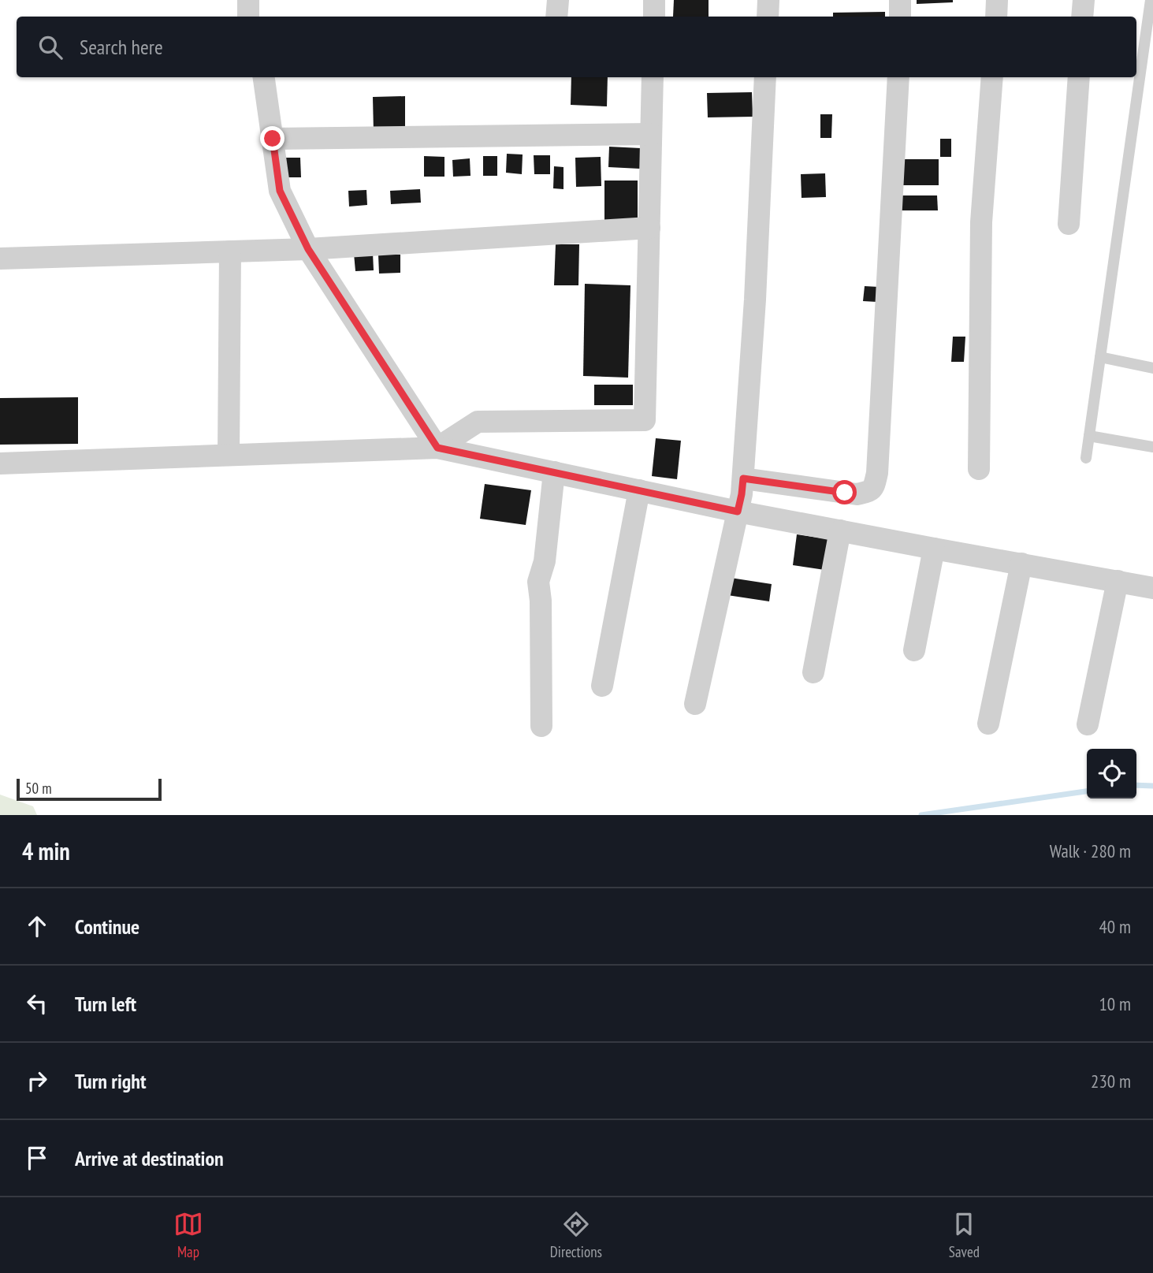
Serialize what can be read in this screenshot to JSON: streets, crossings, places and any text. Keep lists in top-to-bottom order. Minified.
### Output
{"scale_bar":"50 m","page":{"search":"Search here","scale":"50 m","heading":["4 min","Walk · 280 m"],"list":[["Continue","40 m"],["Turn left","10 m"],["Turn right","230 m"],"Arrive at destination"],"nav":["Map","Directions","Saved"]}}
